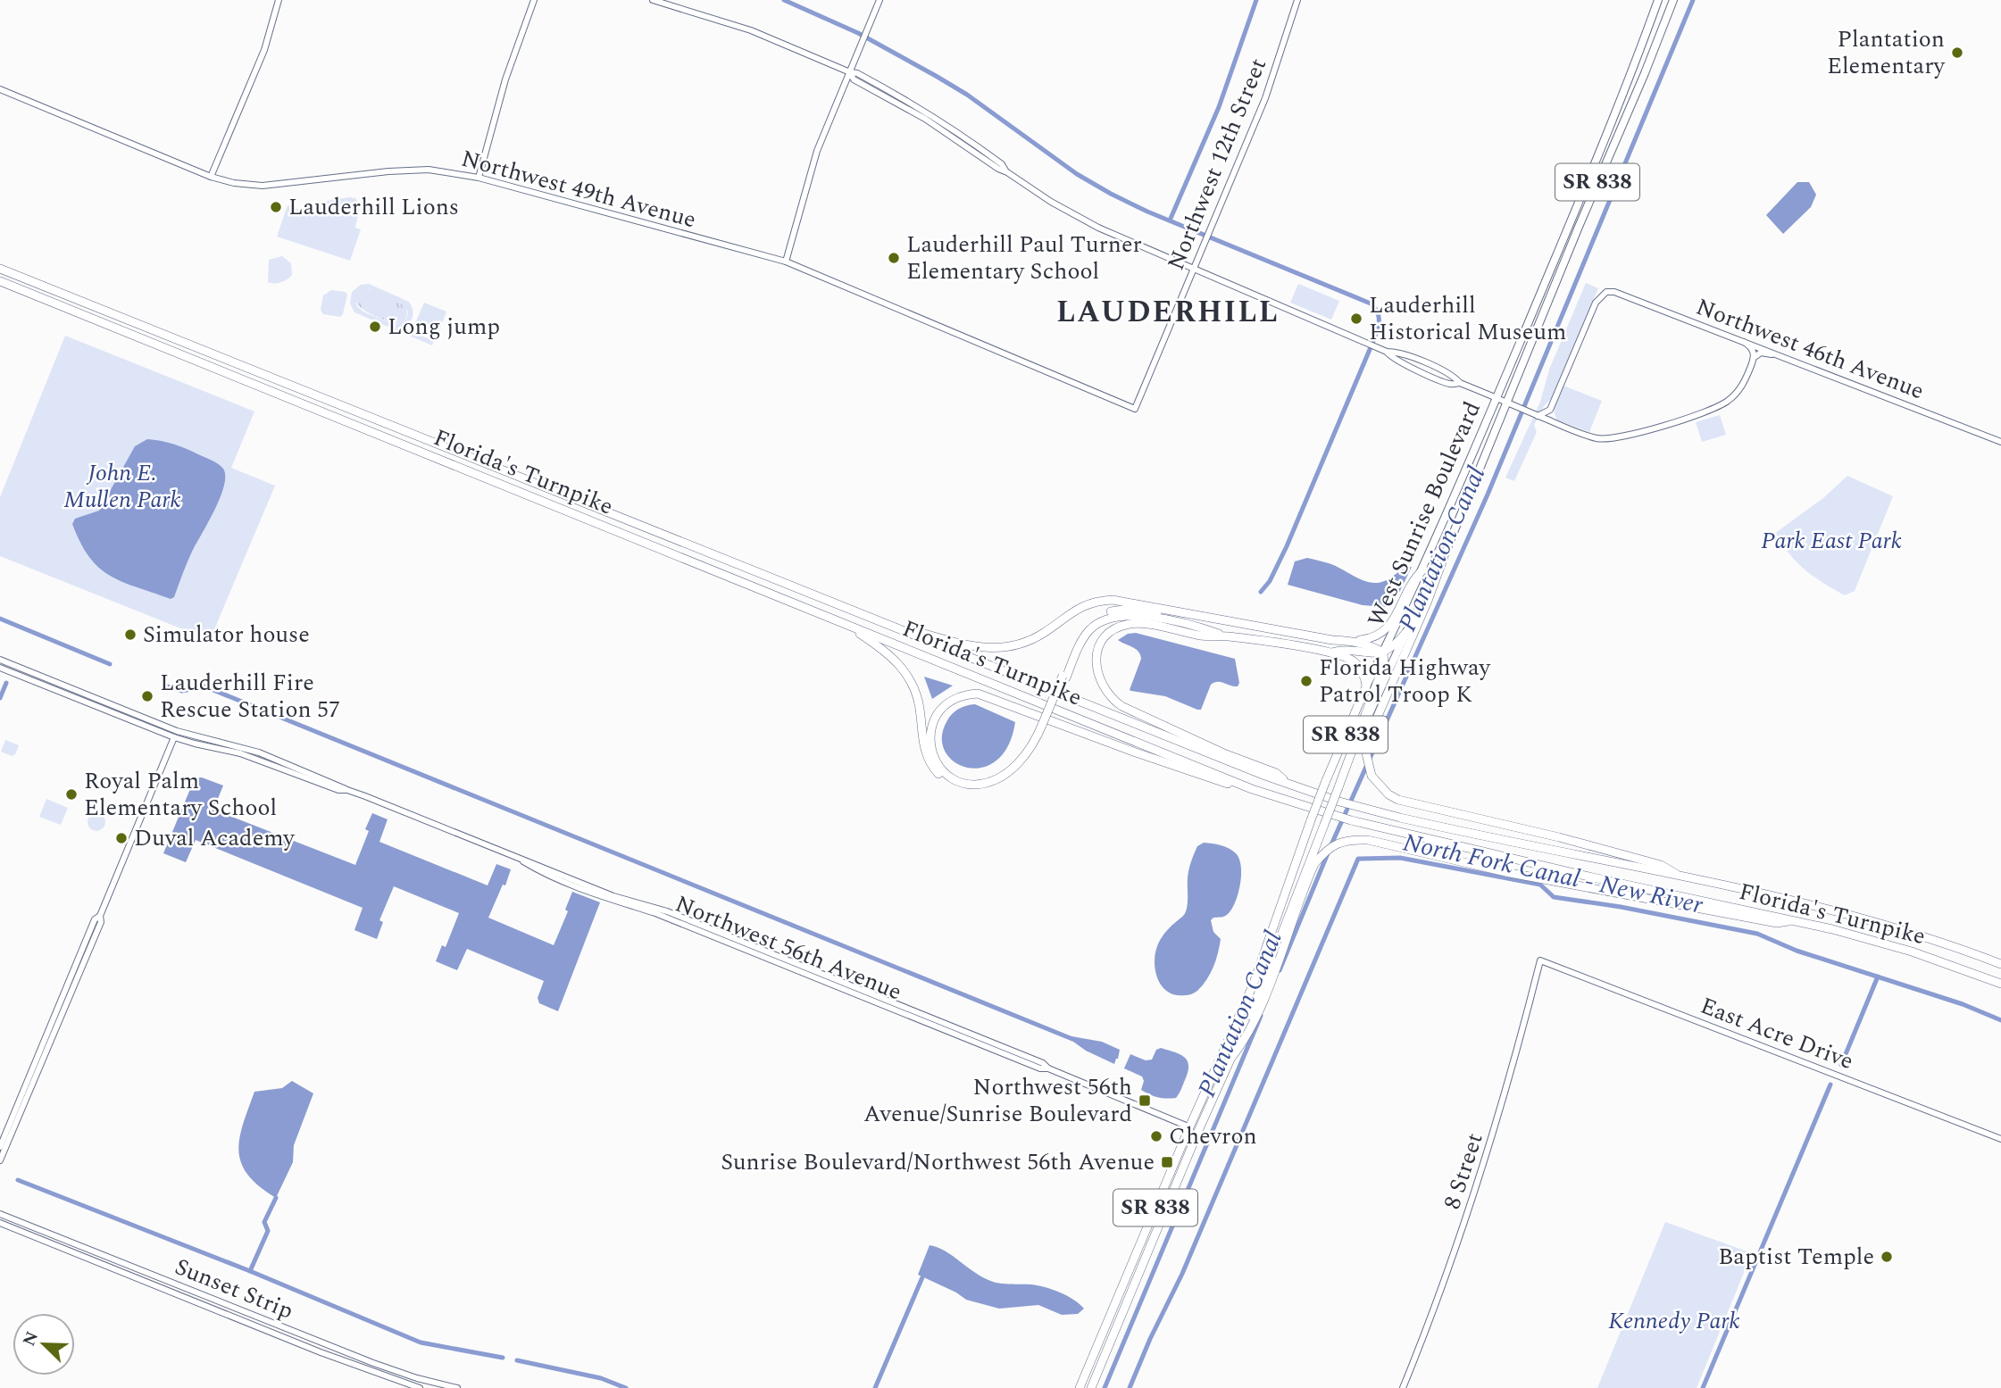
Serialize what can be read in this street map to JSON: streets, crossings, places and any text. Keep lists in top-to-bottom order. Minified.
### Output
{"streets":{"highway":["SR 838","Florida's Turnpike","West Sunrise Boulevard"],"street":["Northwest 12th Street","Northwest 49th Avenue","Northwest 46th Avenue","Northwest 56th Avenue","East Acre Drive","8 Street","Sunset Strip"]},"crossings":[["Northwest 12th Street","Northwest 49th Avenue"],["West Sunrise Boulevard","Northwest 56th Avenue"],["East Acre Drive","8 Street"]],"districts":["LAUDERHILL"],"water":["Plantation Canal","North Fork Canal - New River"],"parks":["John E. Mullen Park","Park East Park","Kennedy Park"],"places":{"other":["Plantation Elementary","Lauderhill Lions","Lauderhill Paul Turner Elementary School","Lauderhill Historical Museum","Long jump","Simulator house","Florida Highway Patrol Troop K","Lauderhill Fire Rescue Station 57","Royal Palm Elementary School","Duval Academy","Chevron","Baptist Temple"],"transit":["Northwest 56th Avenue/Sunrise Boulevard","Sunrise Boulevard/Northwest 56th Avenue"]},"north":"top left"}
